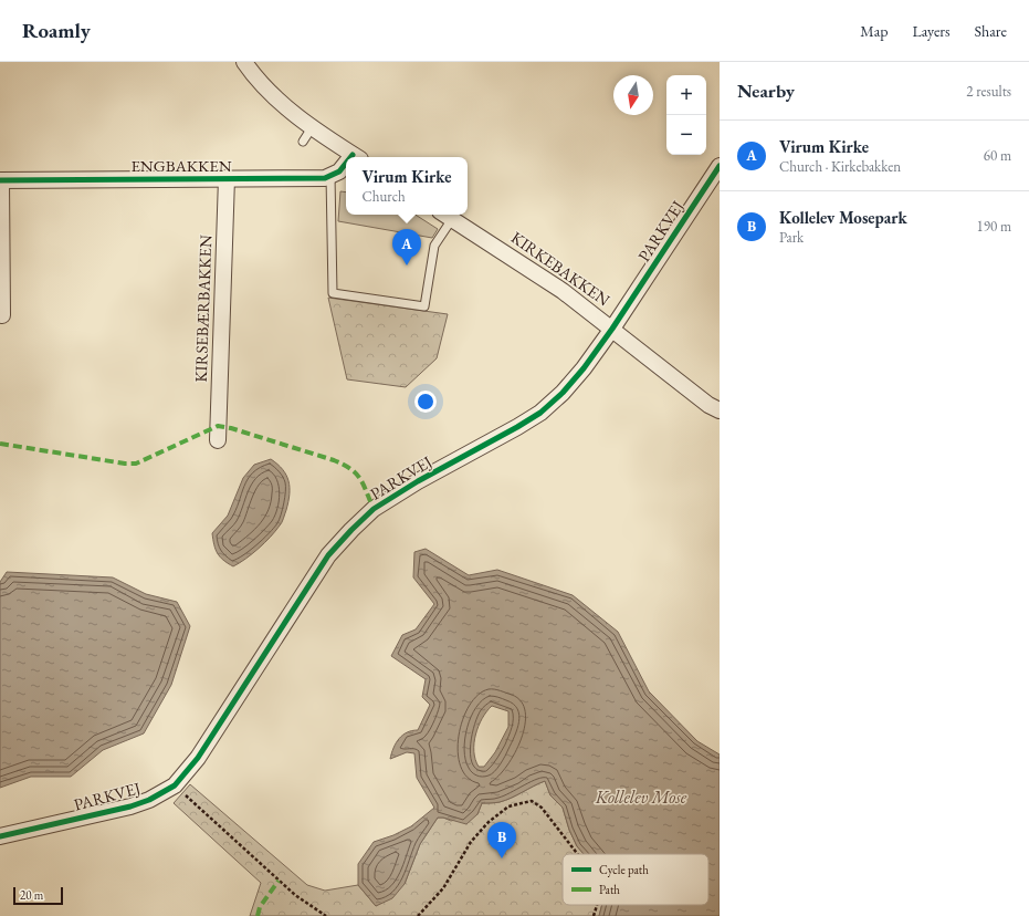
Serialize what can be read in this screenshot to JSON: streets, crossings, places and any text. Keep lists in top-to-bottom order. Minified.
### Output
{"streets":{"street":["ENGBAKKEN","PARKVEJ","KIRKEBAKKEN","KIRSEBÆRBAKKEN"]},"crossings":[["ENGBAKKEN","KIRSEBÆRBAKKEN"],["PARKVEJ","KIRKEBAKKEN"]],"water":["Kollelev Mose"],"legend":["Cycle path","Path"],"scale_bar":"20 m","north":"bottom","page":{"header":"Roamly","nav":["Map","Layers","Share"],"heading":["Nearby","2 results"],"map_buttons":["+","−"],"list":[{"mark":"A","name":"Virum Kirke","note":"Church · Kirkebakken","value":"60 m"},{"mark":"B","name":"Kollelev Mosepark","note":"Park","value":"190 m"}],"popup":["Virum Kirke","Church"],"pins":["A","B"],"scale":"20 m"}}
